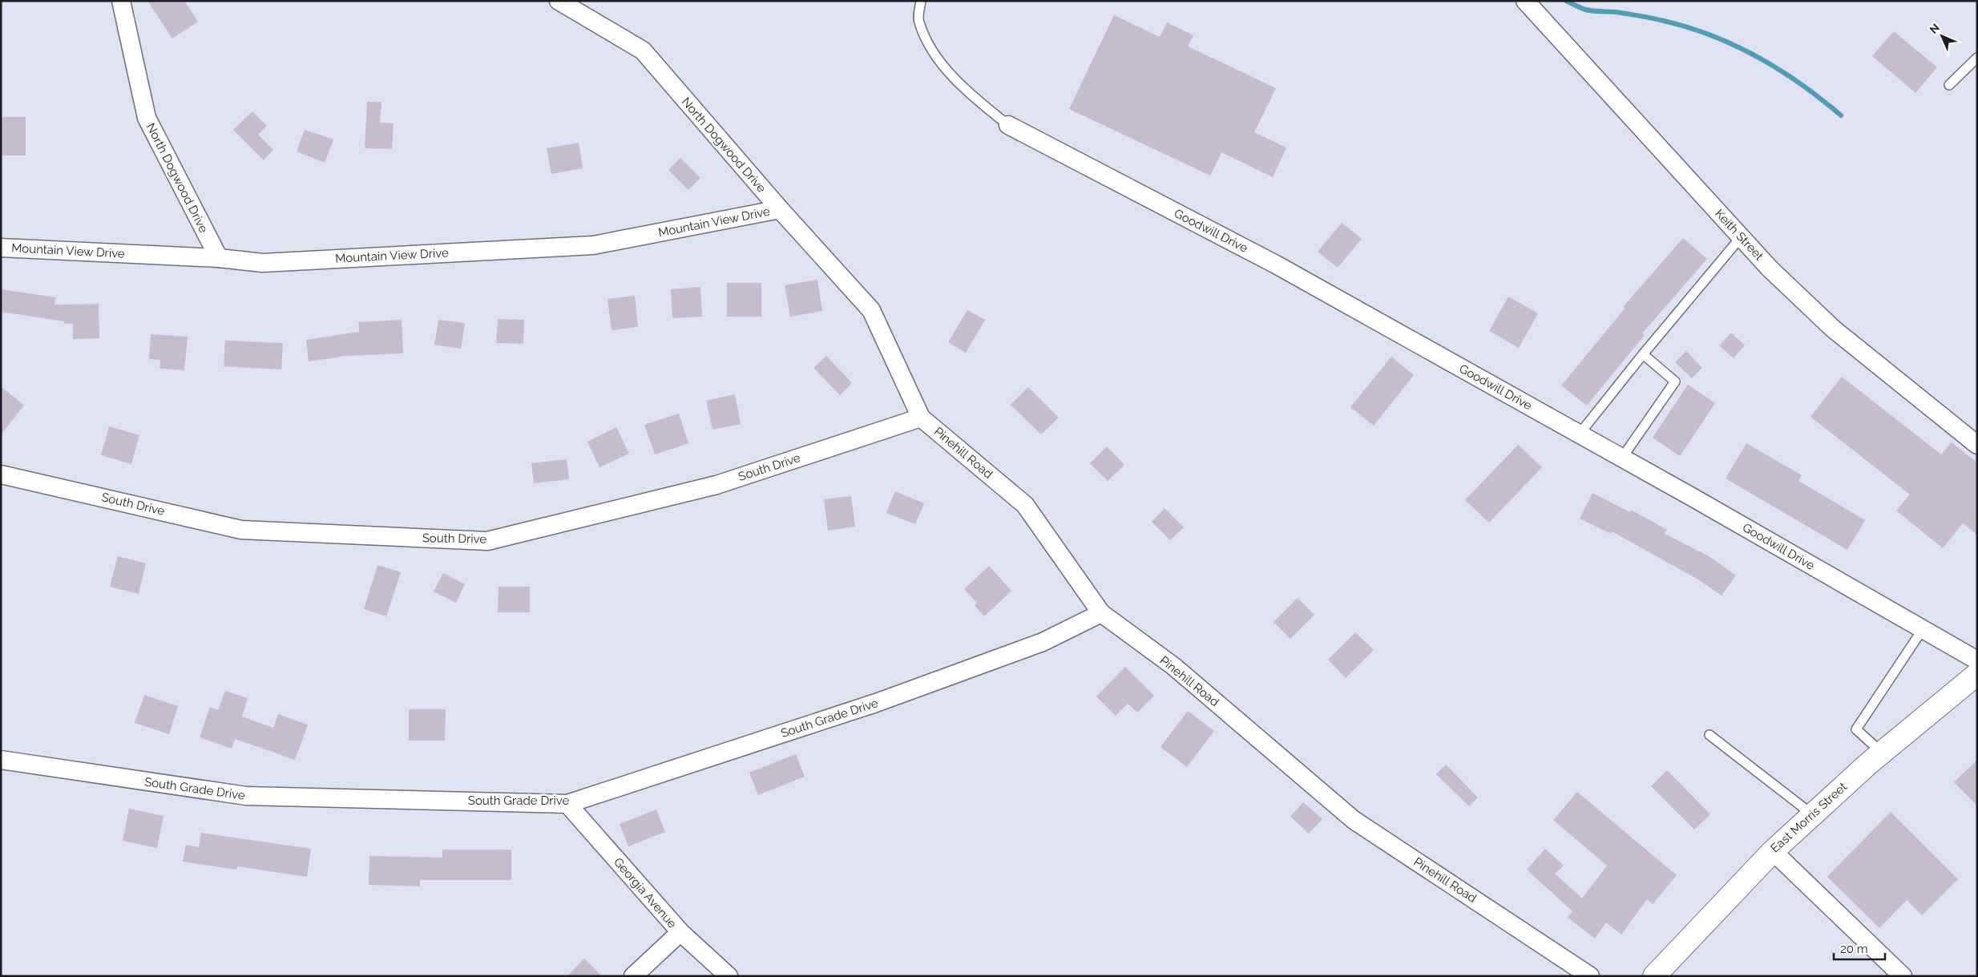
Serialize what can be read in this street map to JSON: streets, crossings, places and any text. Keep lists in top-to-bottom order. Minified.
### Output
{"streets":{"main road":["East Morris Street"],"street":["North Dogwood Drive","Mountain View Drive","Goodwill Drive","Keith Street","Pinehill Road","South Drive","South Grade Drive","Georgia Avenue"]},"crossings":[["North Dogwood Drive","Mountain View Drive"],["North Dogwood Drive","Pinehill Road"],["Pinehill Road","South Drive"],["Pinehill Road","South Grade Drive"],["South Grade Drive","Georgia Avenue"]],"scale_bar":"20 m","north":"top left"}
